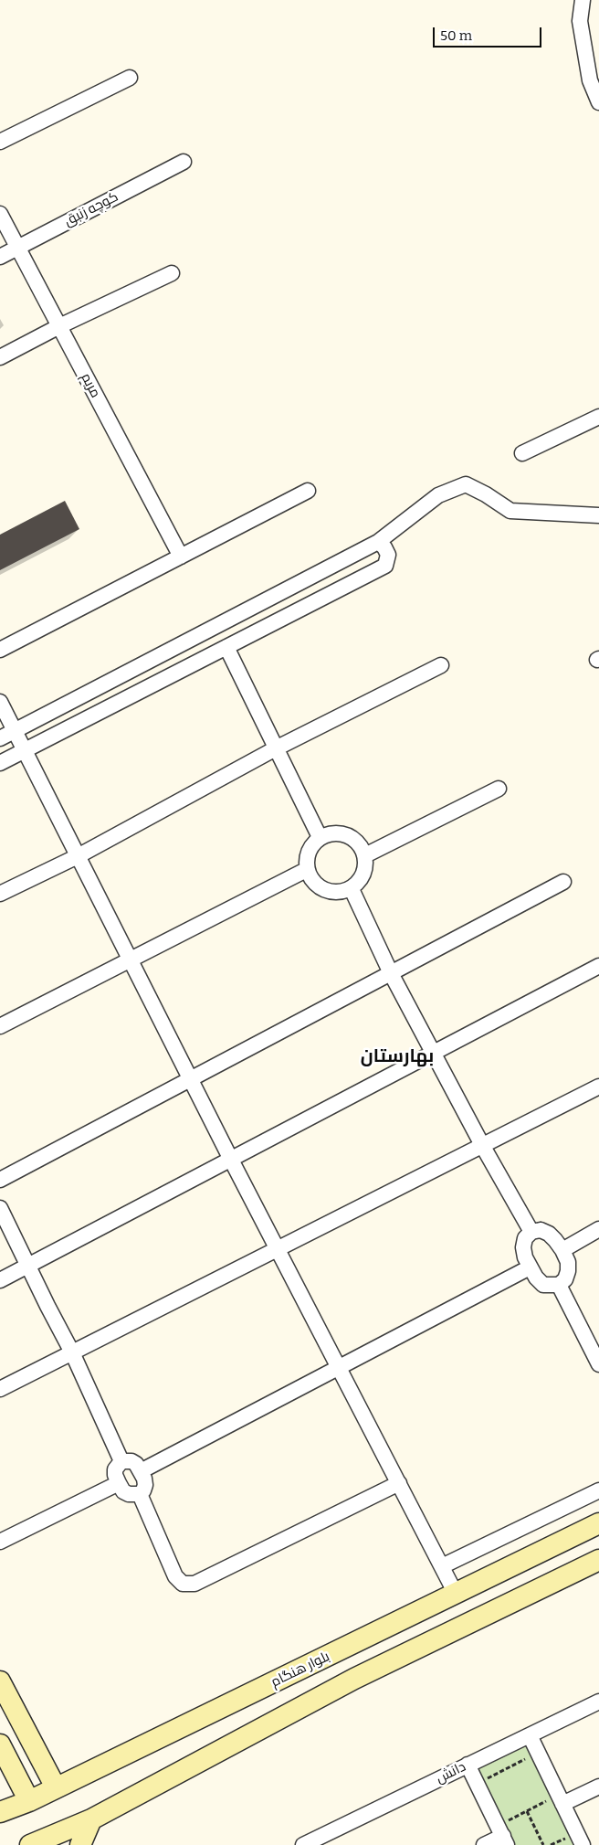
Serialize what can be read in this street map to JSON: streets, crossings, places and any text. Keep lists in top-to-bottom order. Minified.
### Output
{"streets":{"main road":["بلوار هنگام"],"street":["کوچه زنبق","مریم","دانش"]},"crossings":[["کوچه زنبق","مریم"]],"districts":["بهارستان"],"scale_bar":"50 m"}
